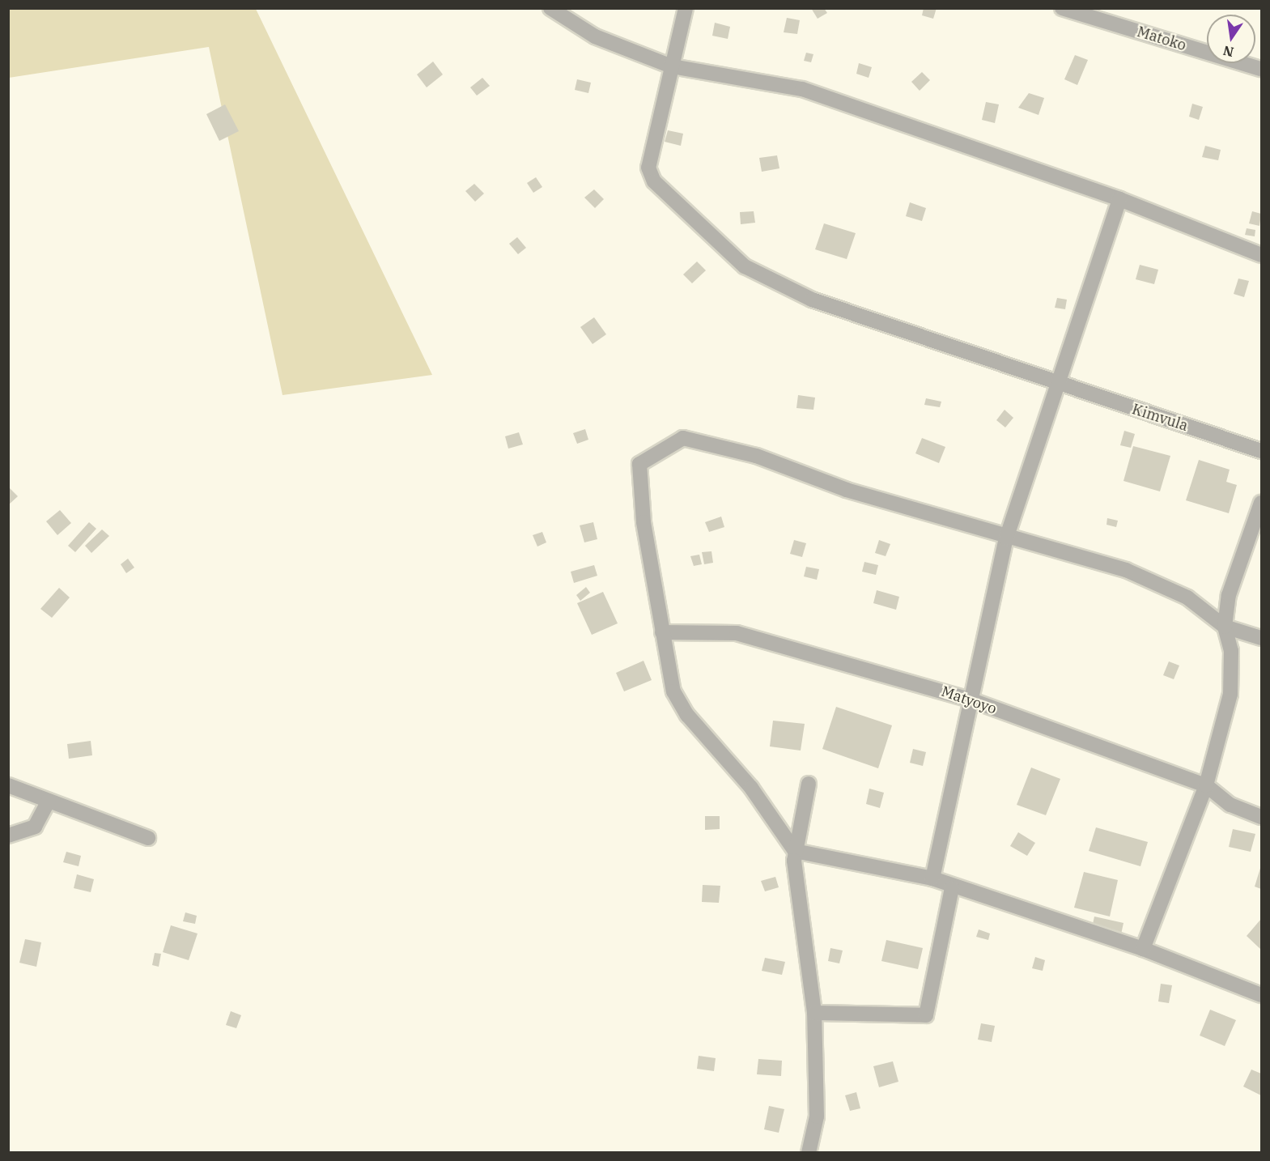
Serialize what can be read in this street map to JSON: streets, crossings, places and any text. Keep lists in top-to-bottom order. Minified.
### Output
{"streets":{"street":["Matoko","Kimvula","Matyoyo"]},"north":"bottom"}
